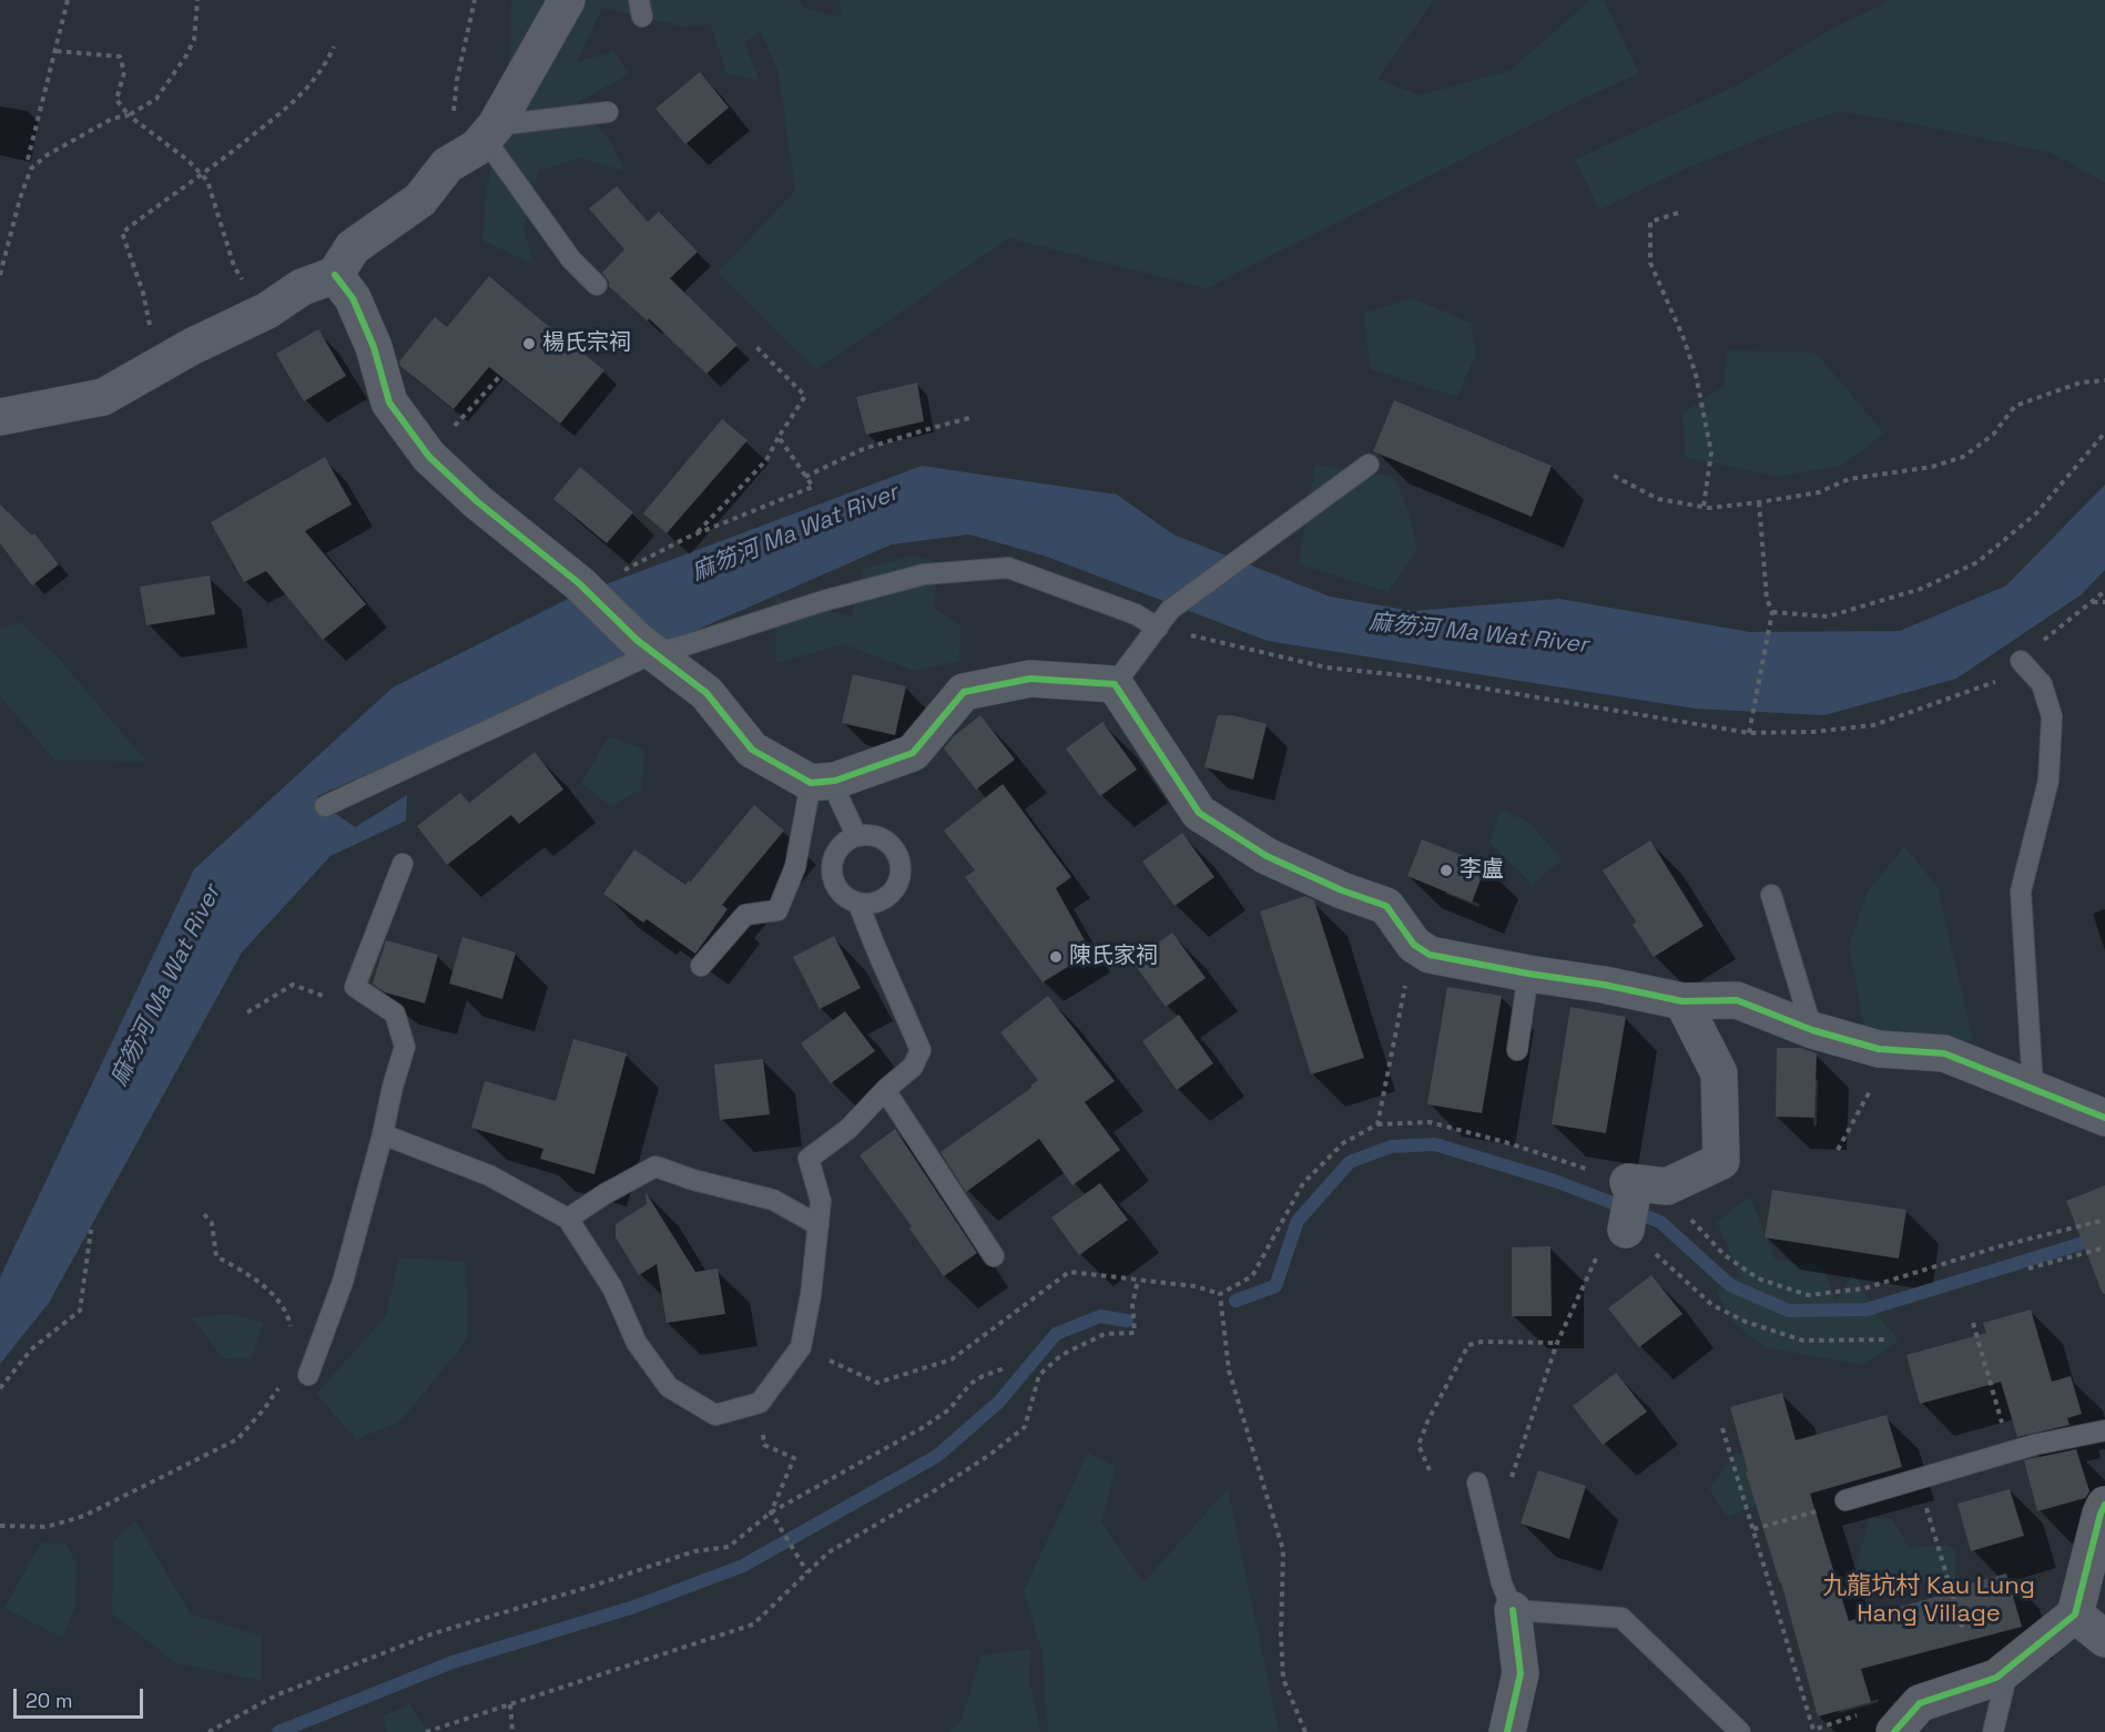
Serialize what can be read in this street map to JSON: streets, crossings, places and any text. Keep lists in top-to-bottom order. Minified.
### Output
{"districts":["九龍坑村 Kau Lung Hang Village"],"water":["麻笏河 Ma Wat River"],"places":["楊氏宗祠","李盧","陳氏家祠"],"scale_bar":"20 m"}
